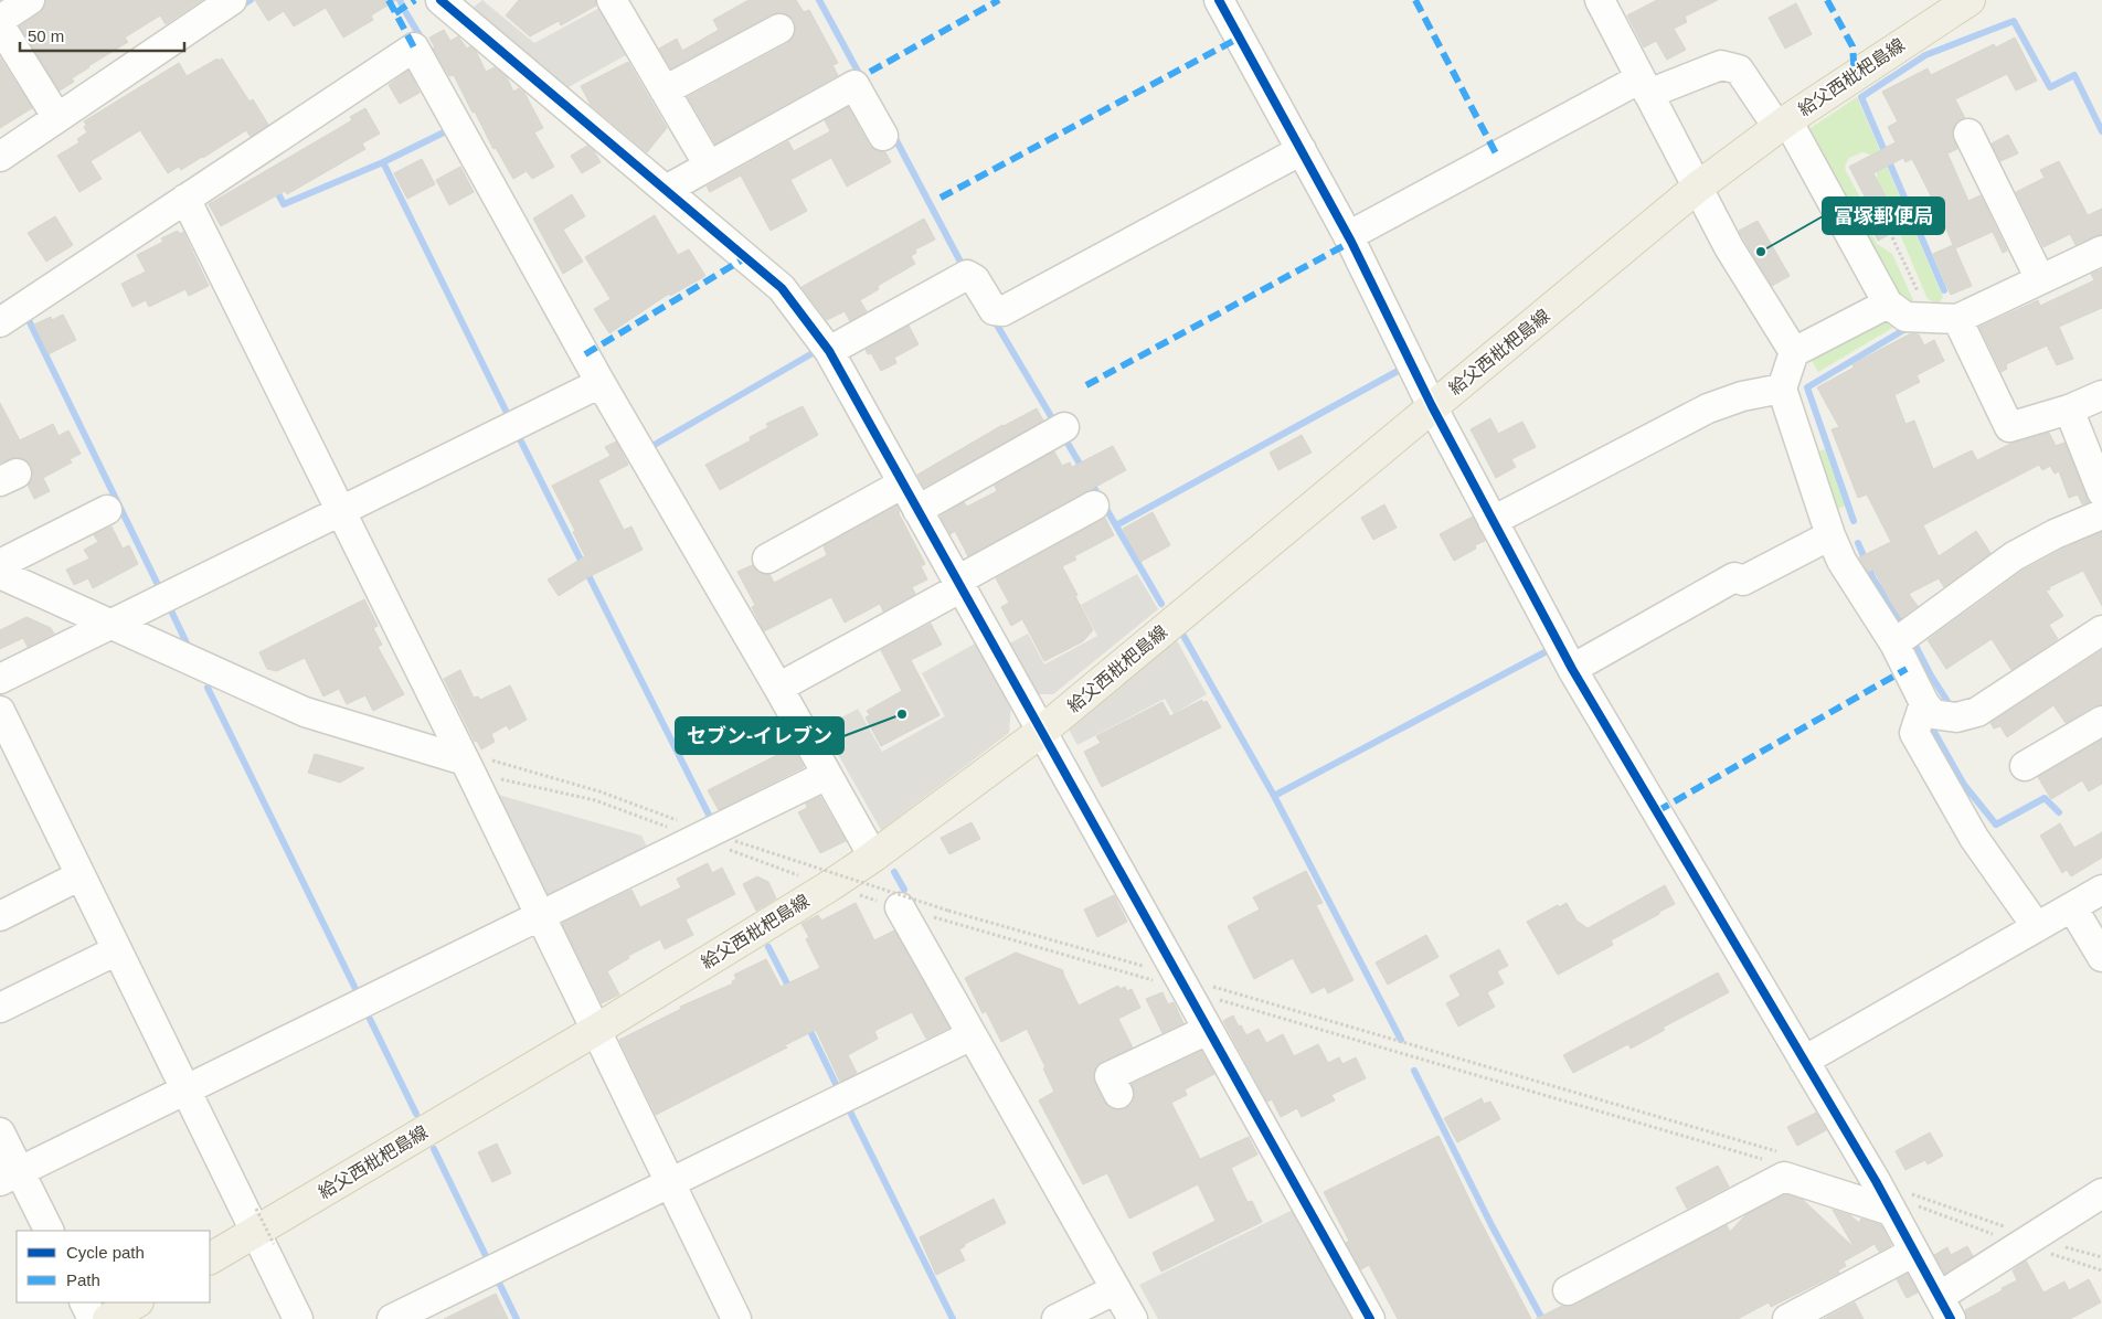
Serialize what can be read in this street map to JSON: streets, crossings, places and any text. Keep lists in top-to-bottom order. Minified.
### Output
{"streets":{"main road":["給父西枇杷島線"]},"places":["富塚郵便局","セブン-イレブン"],"legend":["Cycle path","Path"],"scale_bar":"50 m"}
